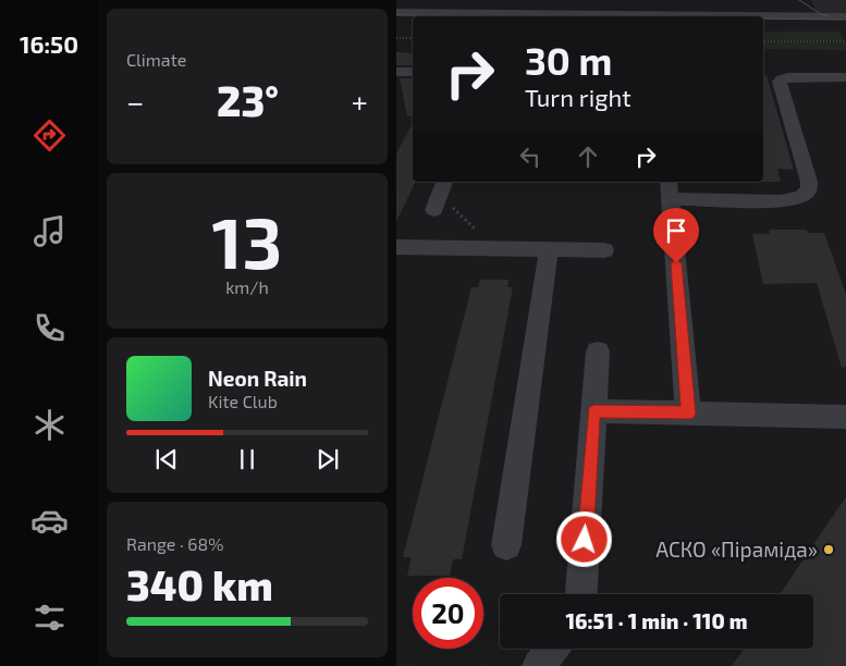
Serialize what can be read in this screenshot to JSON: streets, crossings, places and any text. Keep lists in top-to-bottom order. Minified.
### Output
{"places":["АСКО «Піраміда»"],"page":{"tabs":"16:50","tile":["Climate",["13","km/h"],["Range · 68%","340 km"]],"turn":["30 m","Turn right"],"heat":["−","23°","+"],"song":["Neon Rain","Kite Club"],"limit":"20","trip":"16:51 · 1 min · 110 m"}}
